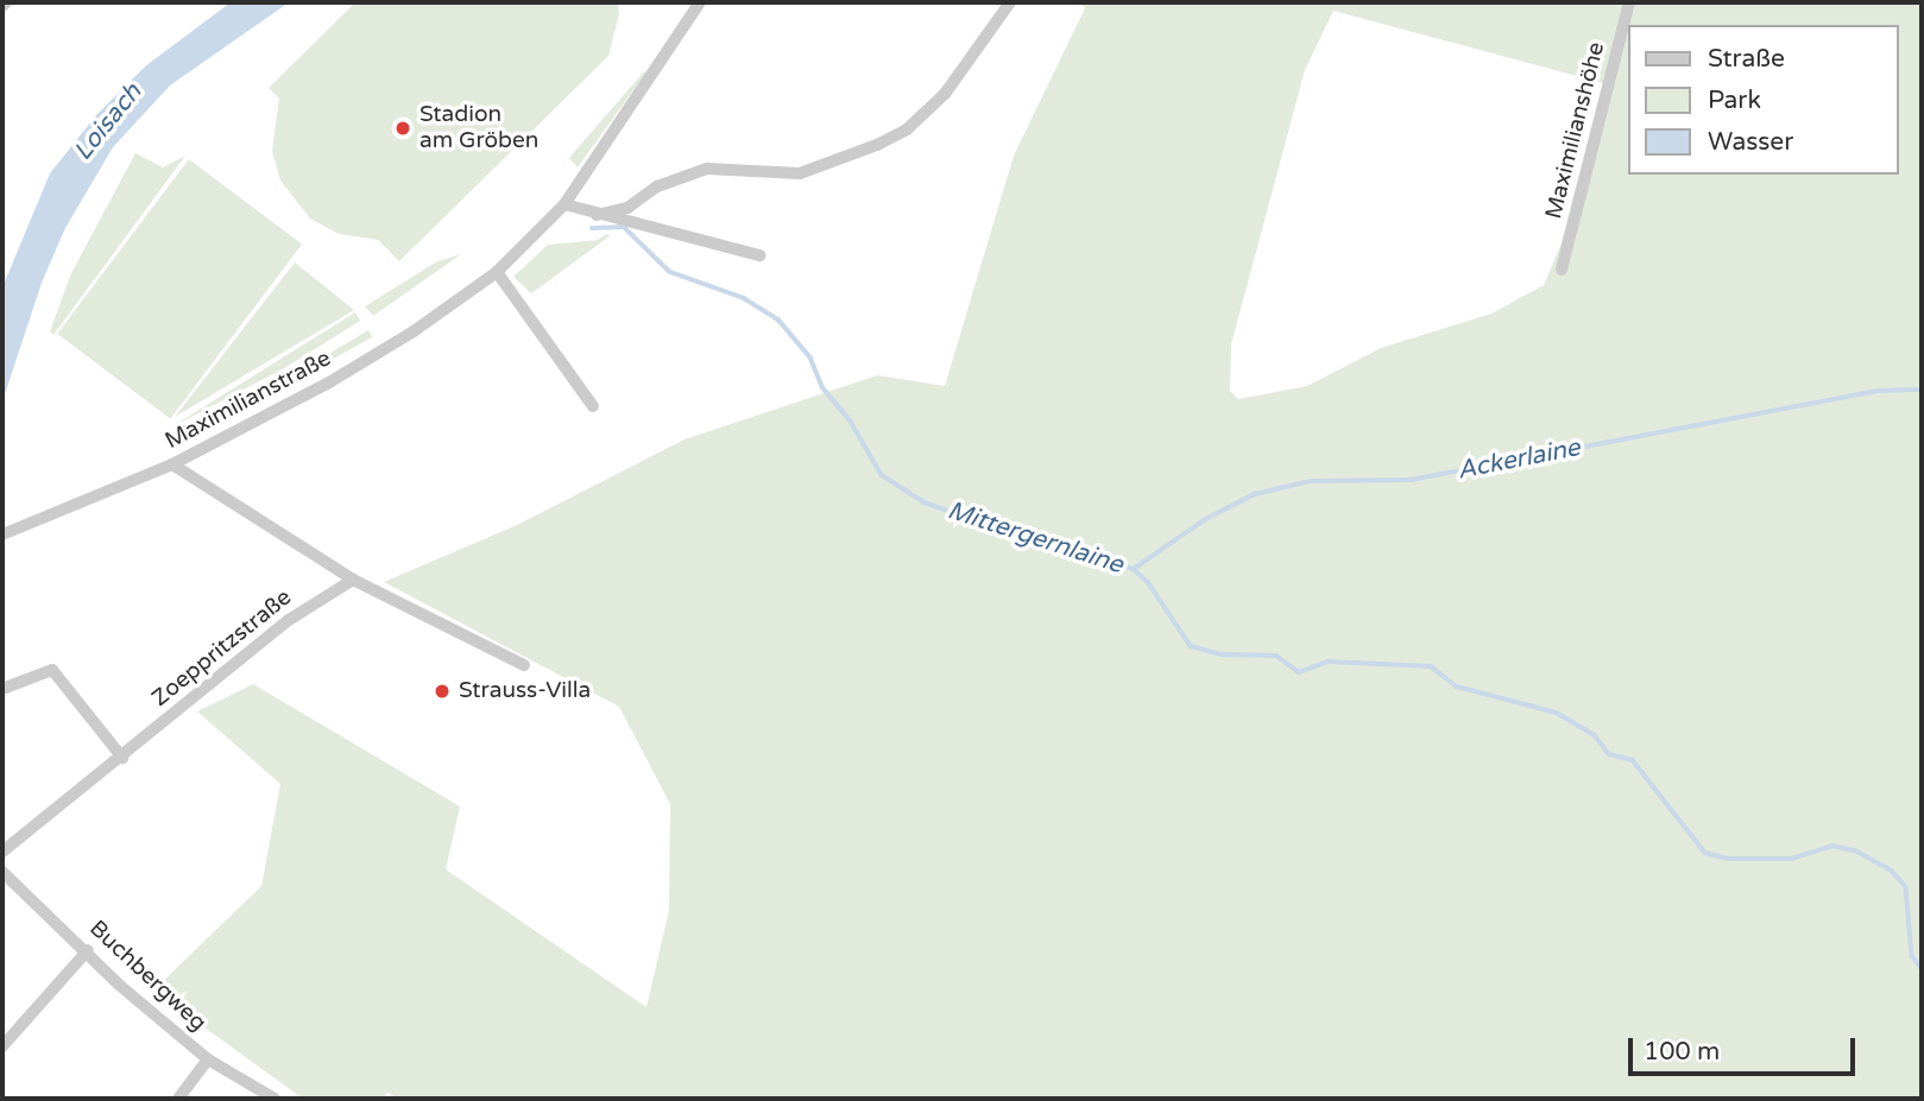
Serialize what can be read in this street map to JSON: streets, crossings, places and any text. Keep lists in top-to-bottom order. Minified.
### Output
{"streets":{"street":["Maximilianshöhe","Maximilianstraße","Zoeppritzstraße","Buchbergweg"]},"water":["Loisach","Ackerlaine","Mittergernlaine"],"places":["Stadion am Gröben","Strauss-Villa"],"legend":["Straße","Park","Wasser"],"scale_bar":"100 m"}
